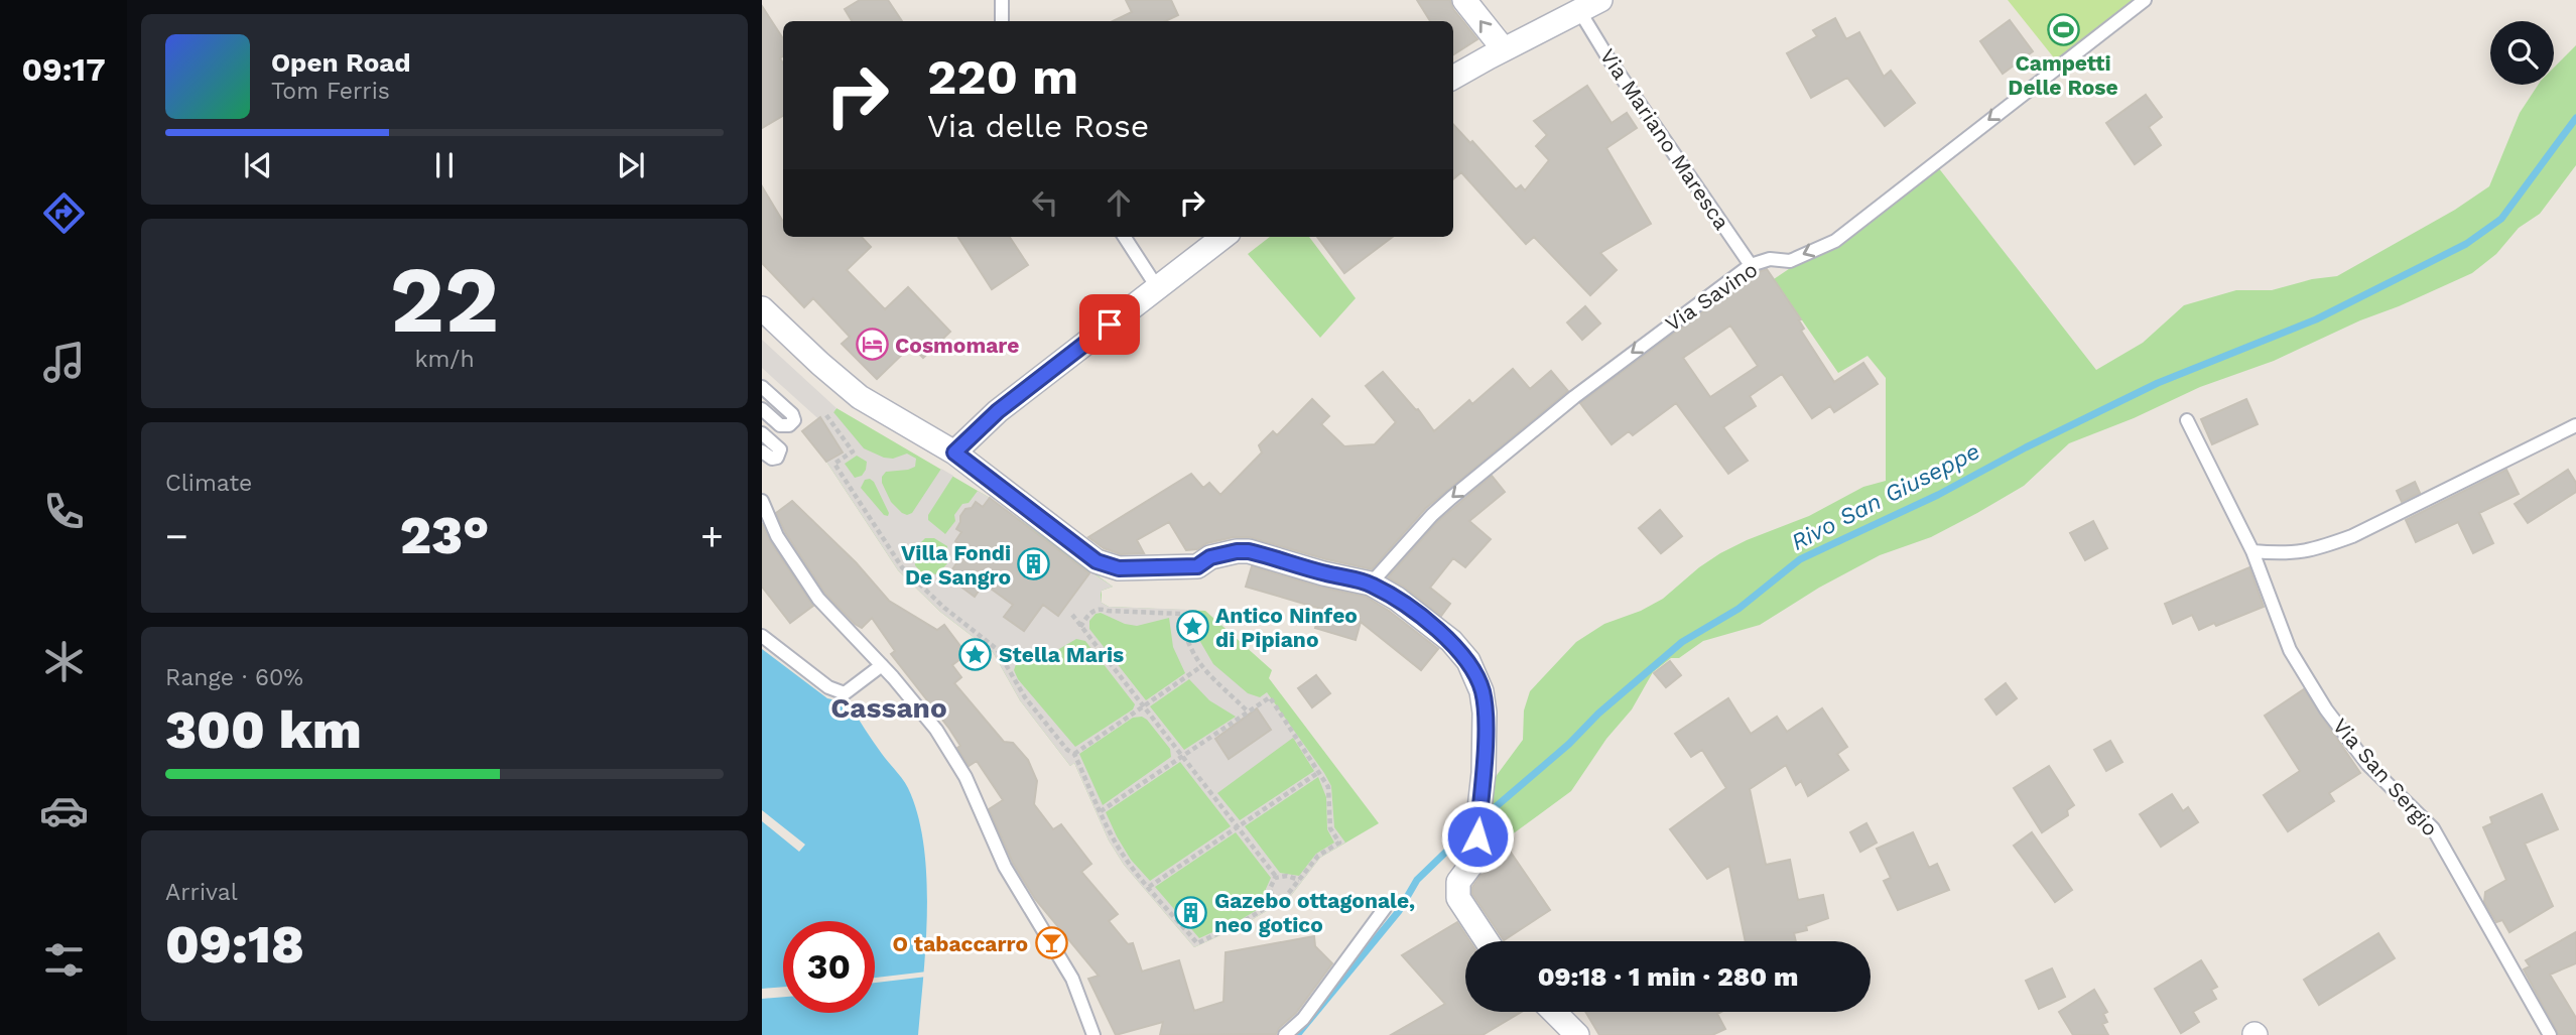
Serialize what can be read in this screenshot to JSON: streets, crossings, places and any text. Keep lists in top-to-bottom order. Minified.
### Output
{"streets":{"lane":["Via Mariano Maresca","Via Savino","Via San Sergio"]},"crossings":[["Via Mariano Maresca","Via Savino"]],"one_way":["Via Savino"],"districts":["Cassano"],"water":["Rivo San Giuseppe"],"places":{"sports":["Campetti Delle Rose"],"hotel":["Cosmomare"],"building":["Villa Fondi De Sangro","Gazebo ottagonale, neo gotico"],"place":["Antico Ninfeo di Pipiano","Stella Maris"],"bar":["O tabaccarro"]},"page":{"tabs":"09:17","turn":["220 m","Via delle Rose"],"song":["Open Road","Tom Ferris"],"tile":[["22","km/h"],"Climate",["Range · 60%","300 km"],["Arrival","09:18"]],"heat":["−","23°","+"],"limit":"30","trip":"09:18 · 1 min · 280 m"}}
